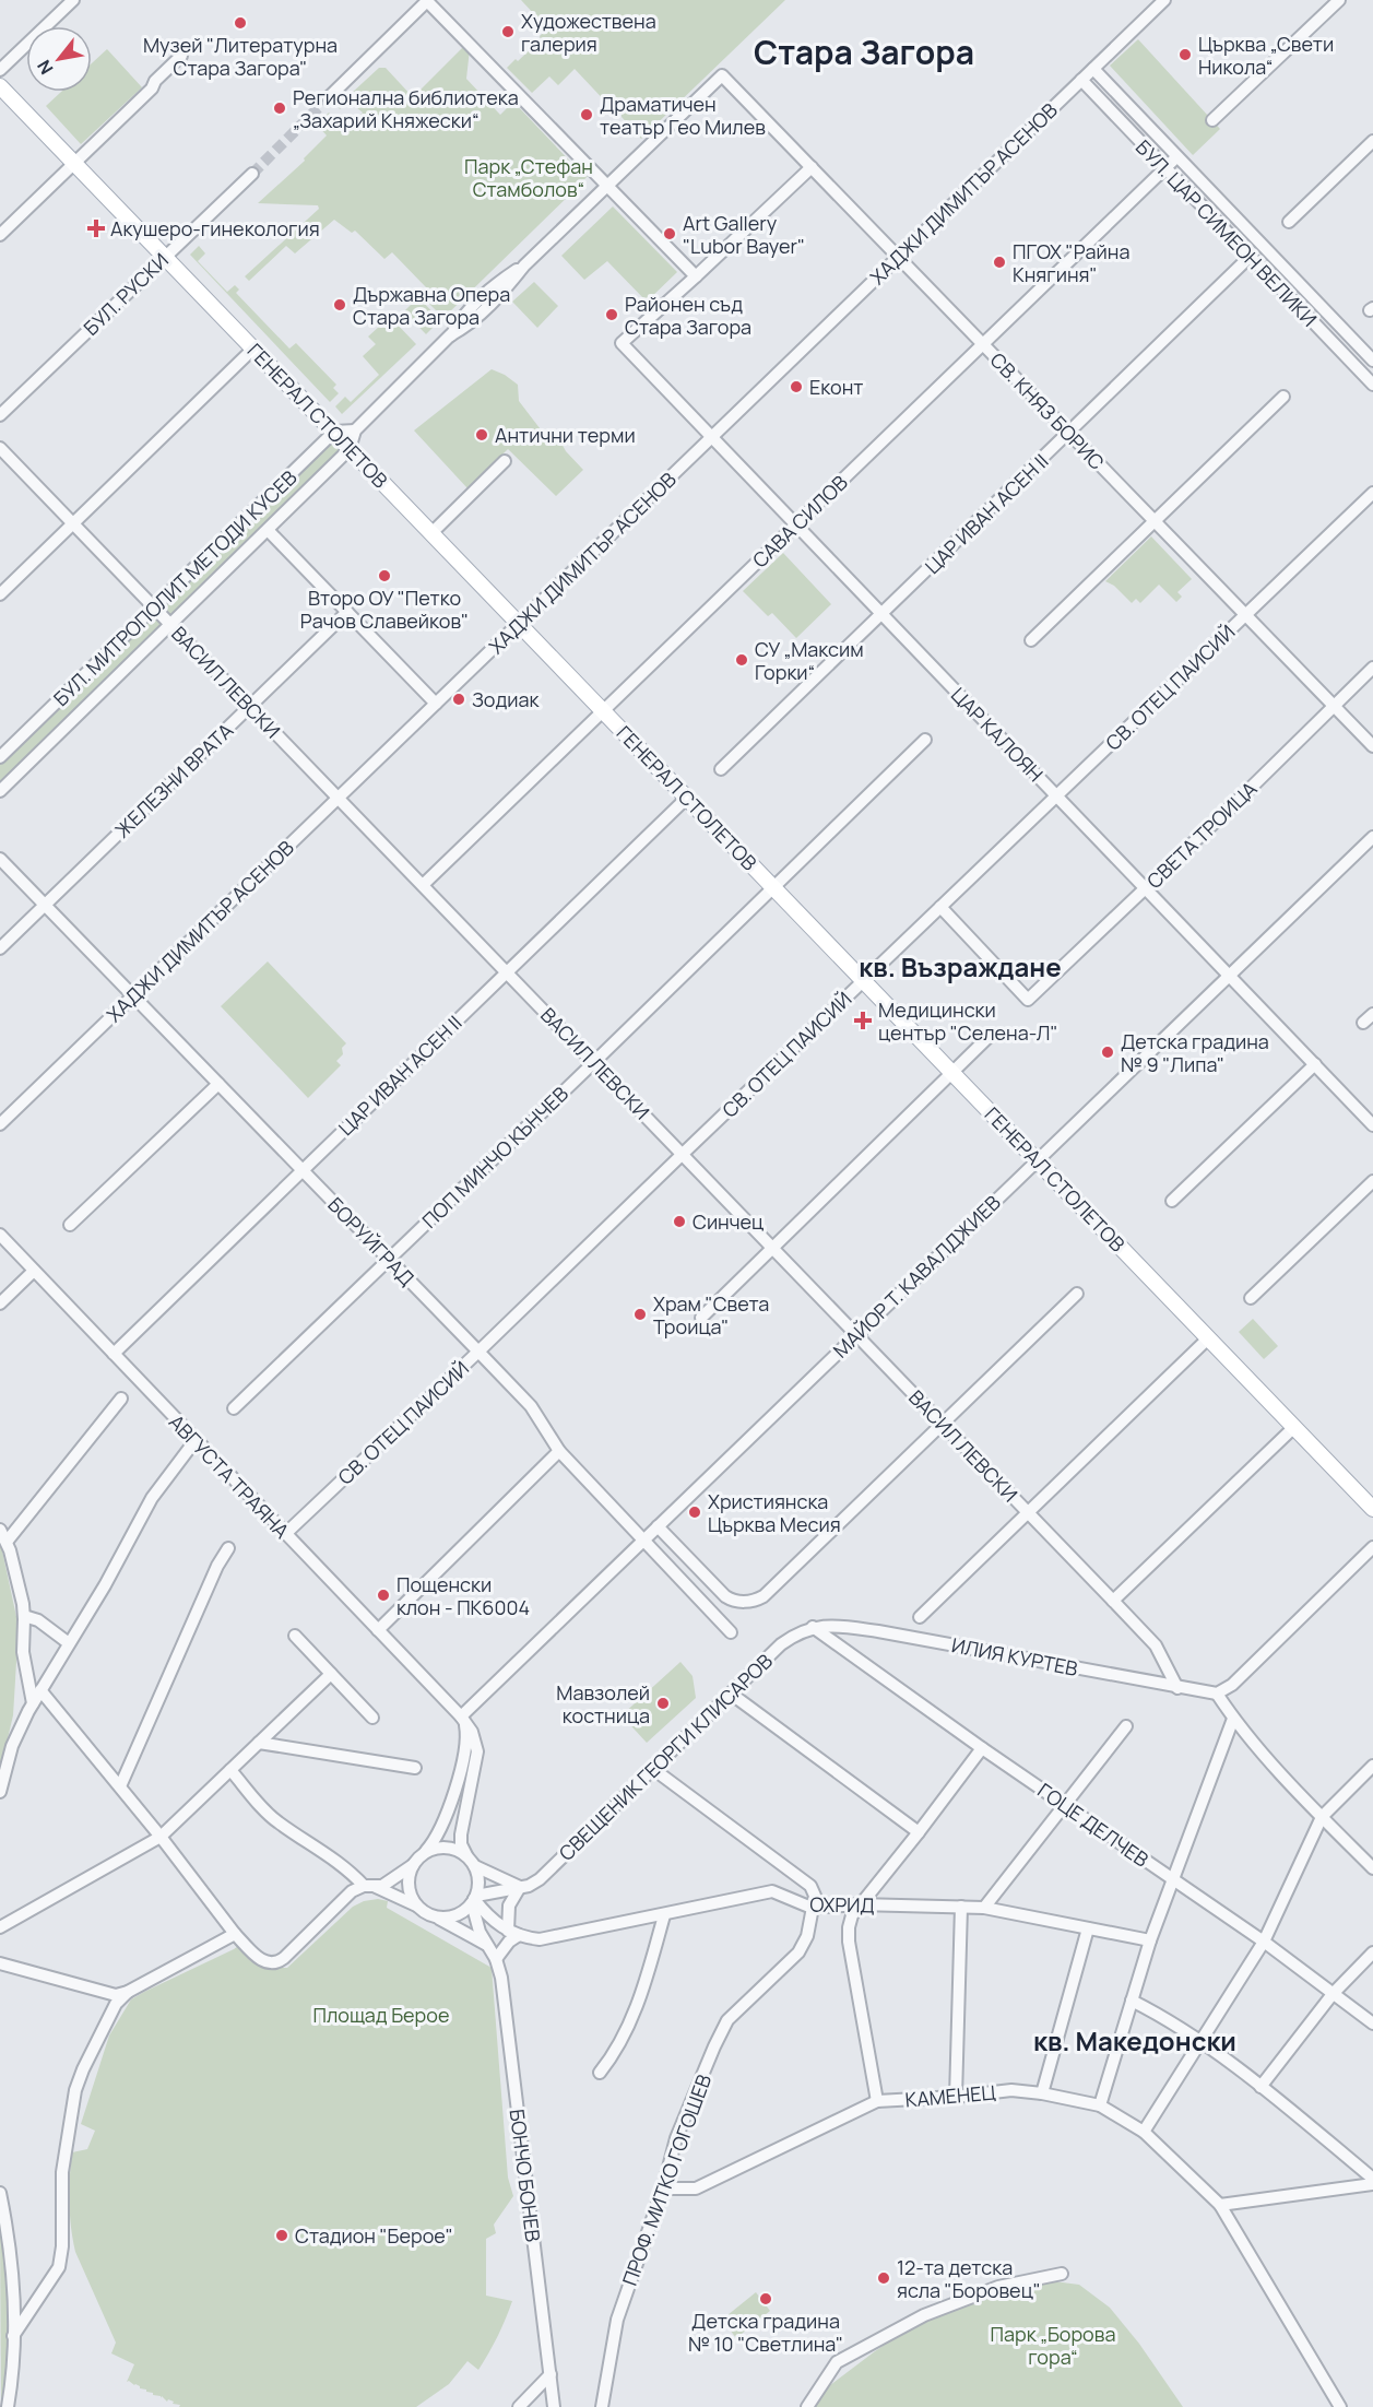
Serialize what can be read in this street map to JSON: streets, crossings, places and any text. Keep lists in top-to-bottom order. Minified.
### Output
{"streets":{"main road":["ГЕНЕРАЛ СТОЛЕТОВ"],"street":["ХАДЖИ ДИМИТЪР АСЕНОВ","БУЛ. ЦАР СИМЕОН ВЕЛИКИ","БУЛ. РУСКИ","СВ. КНЯЗ БОРИС","ЦАР ИВАН АСЕН II","САВА СИЛОВ","БУЛ. МИТРОПОЛИТ МЕТОДИ КУСЕВ","ВАСИЛ ЛЕВСКИ","СВ. ОТЕЦ ПАИСИЙ","ЦАР КАЛОЯН","ЖЕЛЕЗНИ ВРАТА","СВЕТА ТРОИЦА","ПОП МИНЧО КЪНЧЕВ","БОРУЙГРАД","МАЙОР Т. КАВАЛДЖИЕВ","АВГУСТА ТРАЯНА","ИЛИЯ КУРТЕВ","СВЕЩЕНИК ГЕОРГИ КЛИСАРОВ","ГОЦЕ ДЕЛЧЕВ","ОХРИД","КАМЕНЕЦ","БОНЧО БОНЕВ","ПРОФ. МИТКО ГОГОШЕВ"]},"crossings":[["ХАДЖИ ДИМИТЪР АСЕНОВ","БУЛ. ЦАР СИМЕОН ВЕЛИКИ"],["ХАДЖИ ДИМИТЪР АСЕНОВ","СВ. КНЯЗ БОРИС"],["ХАДЖИ ДИМИТЪР АСЕНОВ","ГЕНЕРАЛ СТОЛЕТОВ"],["ХАДЖИ ДИМИТЪР АСЕНОВ","ВАСИЛ ЛЕВСКИ"],["ХАДЖИ ДИМИТЪР АСЕНОВ","ЦАР КАЛОЯН"],["ХАДЖИ ДИМИТЪР АСЕНОВ","БОРУЙГРАД"],["БУЛ. ЦАР СИМЕОН ВЕЛИКИ","ЦАР ИВАН АСЕН II"],["БУЛ. ЦАР СИМЕОН ВЕЛИКИ","САВА СИЛОВ"],["БУЛ. РУСКИ","ГЕНЕРАЛ СТОЛЕТОВ"],["СВ. КНЯЗ БОРИС","ЦАР ИВАН АСЕН II"],["СВ. КНЯЗ БОРИС","САВА СИЛОВ"],["СВ. КНЯЗ БОРИС","БУЛ. МИТРОПОЛИТ МЕТОДИ КУСЕВ"],["СВ. КНЯЗ БОРИС","СВ. ОТЕЦ ПАИСИЙ"],["СВ. КНЯЗ БОРИС","СВЕТА ТРОИЦА"],["ГЕНЕРАЛ СТОЛЕТОВ","ЦАР ИВАН АСЕН II"],["ГЕНЕРАЛ СТОЛЕТОВ","САВА СИЛОВ"],["ГЕНЕРАЛ СТОЛЕТОВ","БУЛ. МИТРОПОЛИТ МЕТОДИ КУСЕВ"],["ГЕНЕРАЛ СТОЛЕТОВ","СВ. ОТЕЦ ПАИСИЙ"],["ГЕНЕРАЛ СТОЛЕТОВ","ПОП МИНЧО КЪНЧЕВ"],["ГЕНЕРАЛ СТОЛЕТОВ","МАЙОР Т. КАВАЛДЖИЕВ"],["ЦАР ИВАН АСЕН II","ВАСИЛ ЛЕВСКИ"],["ЦАР ИВАН АСЕН II","ЦАР КАЛОЯН"],["ЦАР ИВАН АСЕН II","БОРУЙГРАД"],["ЦАР ИВАН АСЕН II","АВГУСТА ТРАЯНА"],["САВА СИЛОВ","ВАСИЛ ЛЕВСКИ"],["САВА СИЛОВ","ЦАР КАЛОЯН"],["БУЛ. МИТРОПОЛИТ МЕТОДИ КУСЕВ","ВАСИЛ ЛЕВСКИ"],["ВАСИЛ ЛЕВСКИ","СВ. ОТЕЦ ПАИСИЙ"],["ВАСИЛ ЛЕВСКИ","ЖЕЛЕЗНИ ВРАТА"],["ВАСИЛ ЛЕВСКИ","ПОП МИНЧО КЪНЧЕВ"],["ВАСИЛ ЛЕВСКИ","МАЙОР Т. КАВАЛДЖИЕВ"],["ВАСИЛ ЛЕВСКИ","ИЛИЯ КУРТЕВ"],["СВ. ОТЕЦ ПАИСИЙ","ЦАР КАЛОЯН"],["СВ. ОТЕЦ ПАИСИЙ","СВЕТА ТРОИЦА"],["СВ. ОТЕЦ ПАИСИЙ","БОРУЙГРАД"],["СВ. ОТЕЦ ПАИСИЙ","АВГУСТА ТРАЯНА"],["ЦАР КАЛОЯН","СВЕТА ТРОИЦА"],["ЦАР КАЛОЯН","МАЙОР Т. КАВАЛДЖИЕВ"],["ЖЕЛЕЗНИ ВРАТА","БОРУЙГРАД"],["ПОП МИНЧО КЪНЧЕВ","БОРУЙГРАД"],["БОРУЙГРАД","МАЙОР Т. КАВАЛДЖИЕВ"],["МАЙОР Т. КАВАЛДЖИЕВ","АВГУСТА ТРАЯНА"],["АВГУСТА ТРАЯНА","СВЕЩЕНИК ГЕОРГИ КЛИСАРОВ"],["АВГУСТА ТРАЯНА","БОНЧО БОНЕВ"],["ИЛИЯ КУРТЕВ","СВЕЩЕНИК ГЕОРГИ КЛИСАРОВ"],["ИЛИЯ КУРТЕВ","ГОЦЕ ДЕЛЧЕВ"],["СВЕЩЕНИК ГЕОРГИ КЛИСАРОВ","ГОЦЕ ДЕЛЧЕВ"],["СВЕЩЕНИК ГЕОРГИ КЛИСАРОВ","БОНЧО БОНЕВ"],["ОХРИД","ПРОФ. МИТКО ГОГОШЕВ"],["КАМЕНЕЦ","ПРОФ. МИТКО ГОГОШЕВ"]],"districts":["Стара Загора","кв. Възраждане","кв. Македонски"],"parks":["Парк „Стефан Стамболов“","Площад Берое","Парк „Борова гора“"],"places":{"other":["Музей \"Литературна Стара Загора\"","Художествена галерия","Църква „Свети Никола“","Регионална библиотека „Захарий Княжески“","Драматичен театър Гео Милев","Art Gallery \"Lubor Bayer\"","ПГОХ \"Райна Княгиня\"","Държавна Опера Стара Загора","Районен съд Стара Загора","Еконт","Антични терми","Второ ОУ \"Петко Рачов Славейков\"","СУ „Максим Горки“","Зодиак","Детска градина № 9 \"Липа\"","Синчец","Храм \"Света Троица\"","Християнска Църква Месия","Пощенски клон - ПК6004","Мавзолей костница","Стадион \"Берое\"","12-та детска ясла \"Боровец\"","Детска градина № 10 \"Светлина\""],"health":["Акушеро-гинекология","Медицински център \"Селена-Л\""]},"north":"bottom left"}
